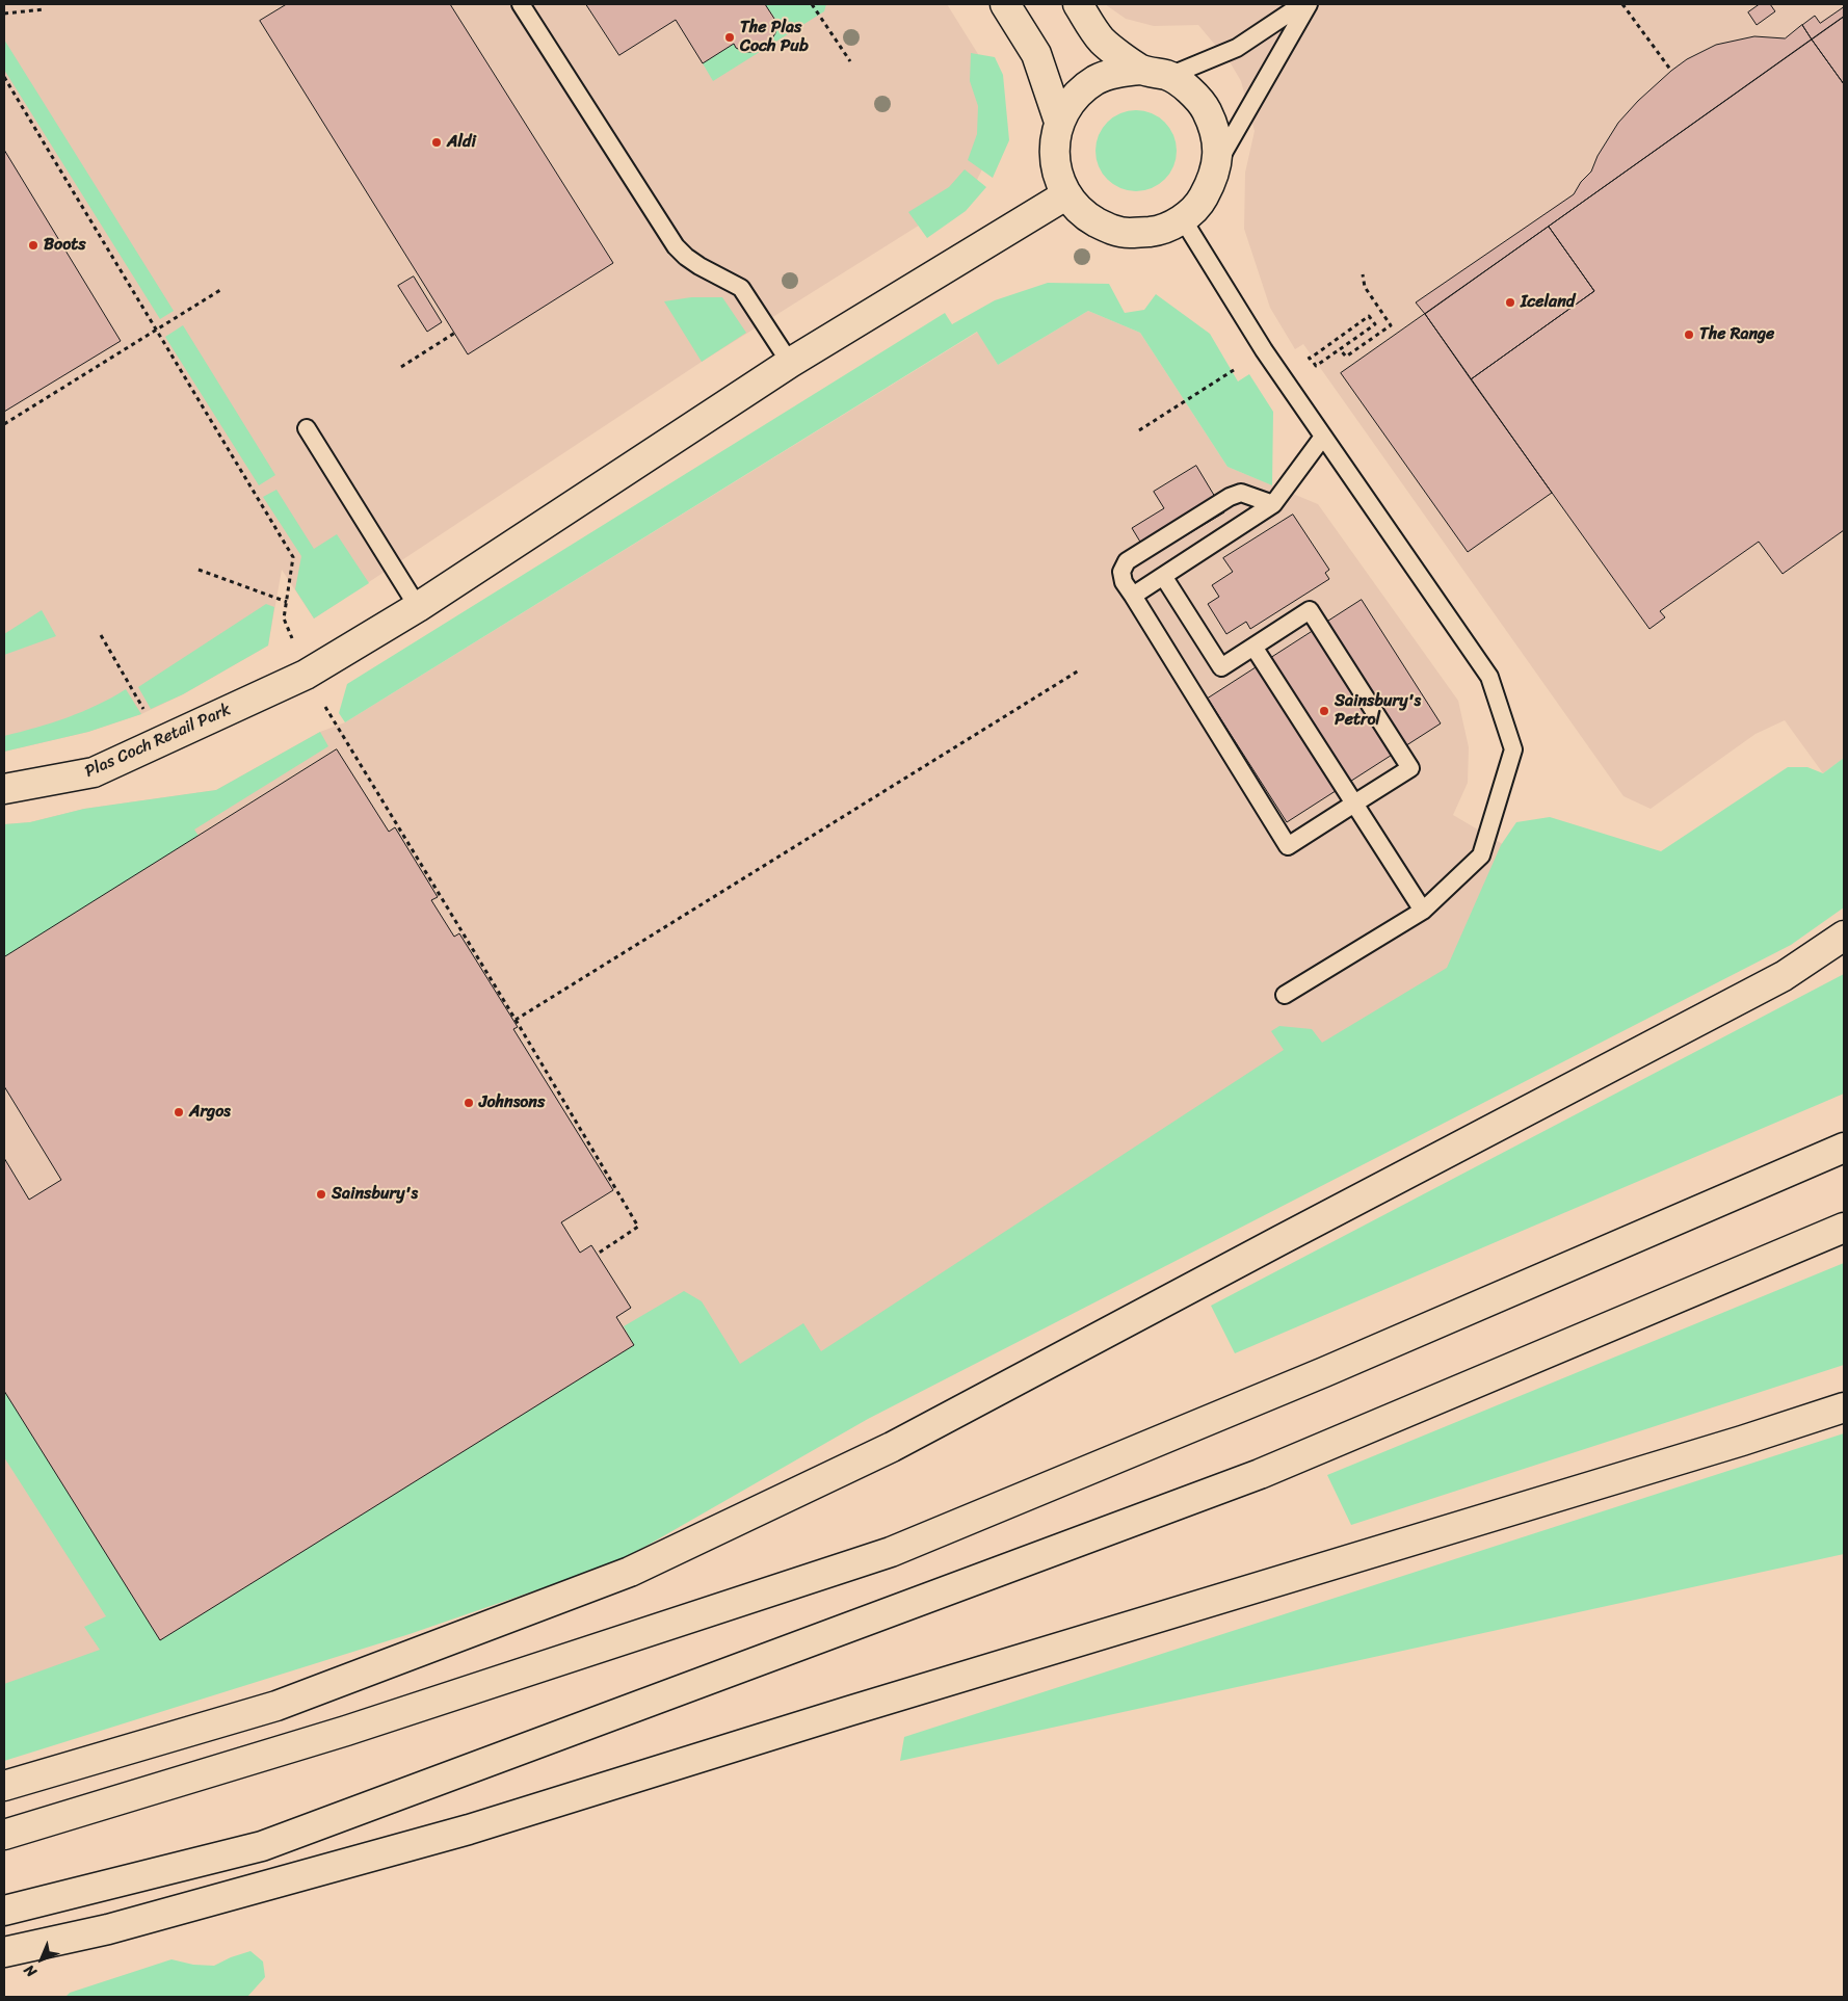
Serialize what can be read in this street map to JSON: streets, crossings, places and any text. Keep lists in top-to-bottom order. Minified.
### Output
{"streets":{"main road":["Plas Coch Retail Park"]},"places":["The Plas Coch Pub","Aldi","Boots","Iceland","The Range","Sainsbury's Petrol","Johnsons","Argos","Sainsbury's"],"north":"bottom left"}
